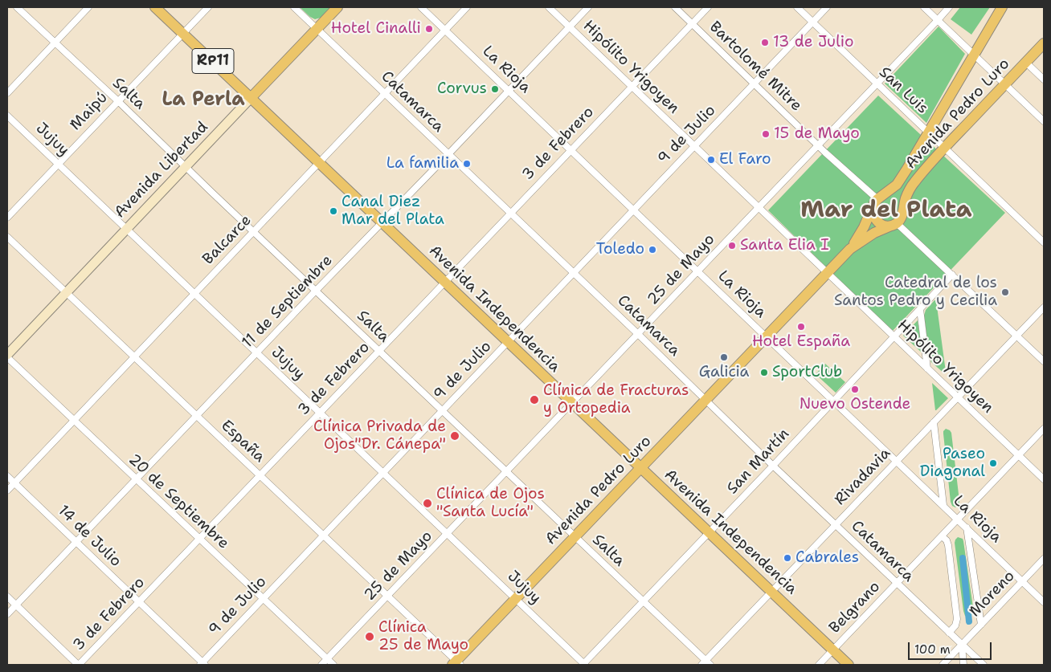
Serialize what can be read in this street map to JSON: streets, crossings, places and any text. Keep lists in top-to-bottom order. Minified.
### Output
{"streets":{"main road":["RP11","Avenida Pedro Luro","Avenida Libertad","Avenida Independencia"],"street":["Bartolomé Mitre","Hipólito Yrigoyen","La Rioja","San Luis","Salta","Catamarca","Maipú","9 de Julio","Jujuy","3 de Febrero","Balcarce","25 de Mayo","11 de Septiembre","España","San Martín","Rivadavia","20 de Septiembre","14 de Julio","Moreno","Belgrano"]},"crossings":[["Bartolomé Mitre","Avenida Pedro Luro"],["Bartolomé Mitre","9 de Julio"],["Bartolomé Mitre","3 de Febrero"],["Bartolomé Mitre","25 de Mayo"],["Hipólito Yrigoyen","Avenida Pedro Luro"],["Hipólito Yrigoyen","9 de Julio"],["Hipólito Yrigoyen","3 de Febrero"],["Hipólito Yrigoyen","25 de Mayo"],["Hipólito Yrigoyen","11 de Septiembre"],["Hipólito Yrigoyen","San Martín"],["Hipólito Yrigoyen","Rivadavia"],["Hipólito Yrigoyen","Belgrano"],["La Rioja","Avenida Pedro Luro"],["La Rioja","9 de Julio"],["La Rioja","3 de Febrero"],["La Rioja","Balcarce"],["La Rioja","25 de Mayo"],["La Rioja","11 de Septiembre"],["La Rioja","San Martín"],["La Rioja","Rivadavia"],["La Rioja","Moreno"],["La Rioja","Belgrano"],["San Luis","Avenida Pedro Luro"],["San Luis","9 de Julio"],["San Luis","25 de Mayo"],["Salta","Maipú"],["Salta","Avenida Pedro Luro"],["Salta","9 de Julio"],["Salta","3 de Febrero"],["Salta","Avenida Libertad"],["Salta","Balcarce"],["Salta","25 de Mayo"],["Salta","11 de Septiembre"],["Salta","San Martín"],["Salta","Rivadavia"],["Catamarca","Avenida Pedro Luro"],["Catamarca","9 de Julio"],["Catamarca","3 de Febrero"],["Catamarca","Avenida Libertad"],["Catamarca","Balcarce"],["Catamarca","25 de Mayo"],["Catamarca","11 de Septiembre"],["Catamarca","San Martín"],["Catamarca","Rivadavia"],["Catamarca","Moreno"],["Catamarca","Belgrano"],["Maipú","Jujuy"],["Maipú","Avenida Independencia"],["Avenida Pedro Luro","Jujuy"],["Avenida Pedro Luro","Avenida Independencia"],["Avenida Pedro Luro","España"],["9 de Julio","Jujuy"],["9 de Julio","Avenida Independencia"],["9 de Julio","España"],["9 de Julio","20 de Septiembre"],["9 de Julio","14 de Julio"],["Jujuy","3 de Febrero"],["Jujuy","Avenida Libertad"],["Jujuy","Balcarce"],["Jujuy","25 de Mayo"],["Jujuy","11 de Septiembre"],["Jujuy","San Martín"],["3 de Febrero","Avenida Independencia"],["3 de Febrero","España"],["3 de Febrero","20 de Septiembre"],["3 de Febrero","14 de Julio"],["Avenida Libertad","Avenida Independencia"],["Avenida Libertad","España"],["Avenida Libertad","20 de Septiembre"],["Balcarce","Avenida Independencia"],["Balcarce","España"],["Balcarce","20 de Septiembre"],["Balcarce","14 de Julio"],["25 de Mayo","Avenida Independencia"],["25 de Mayo","España"],["25 de Mayo","20 de Septiembre"],["11 de Septiembre","Avenida Independencia"],["11 de Septiembre","España"],["11 de Septiembre","20 de Septiembre"],["11 de Septiembre","14 de Julio"],["Avenida Independencia","San Martín"],["Avenida Independencia","Rivadavia"],["Avenida Independencia","Belgrano"]],"districts":["La Perla","Mar del Plata"],"places":["Hotel Cinalli","13 de Julio","Corvus","15 de Mayo","El Faro","La familia","Canal Diez Mar del Plata","Santa Elia I","Toledo","Catedral de los Santos Pedro y Cecilia","Hotel España","Galicia","SportClub","Nuevo Ostende","Clínica de Fracturas y Ortopedia","Clínica Privada de Ojos\"Dr. Cánepa\"","Paseo Diagonal","Clínica de Ojos \"Santa Lucía\"","Cabrales","Clínica 25 de Mayo"],"scale_bar":"100 m"}
